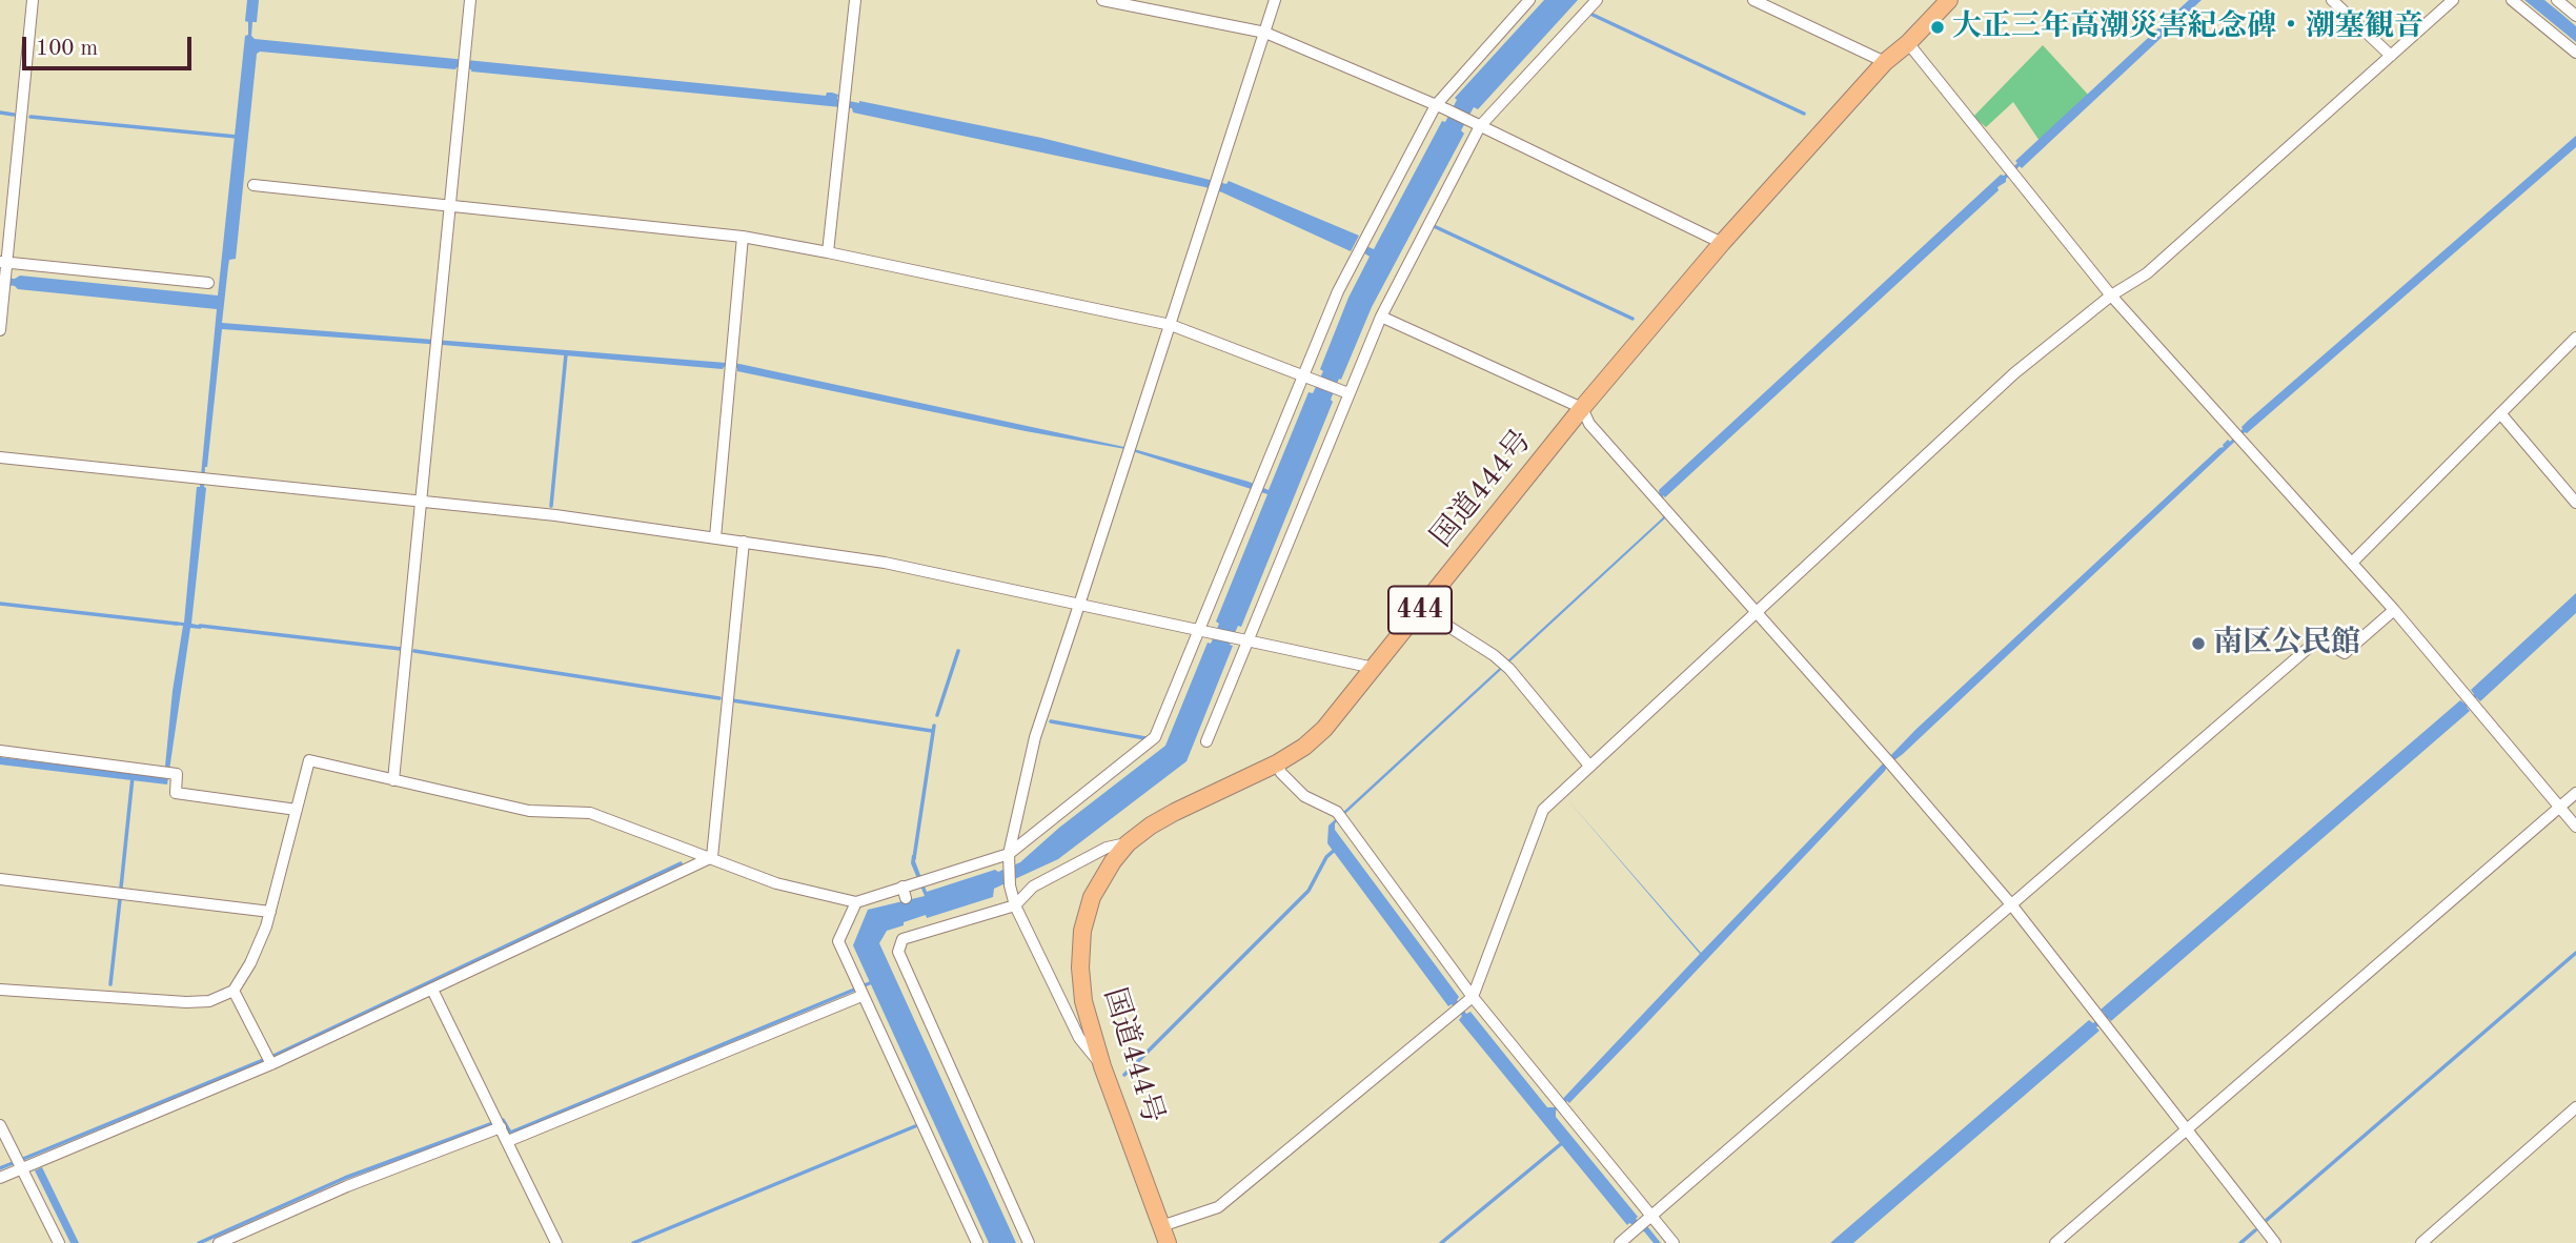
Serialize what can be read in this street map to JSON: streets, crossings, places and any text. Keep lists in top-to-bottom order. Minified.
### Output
{"streets":{"highway":["国道444号","444"]},"places":["大正三年高潮災害紀念碑・潮塞観音","南区公民館"],"scale_bar":"100 m"}
